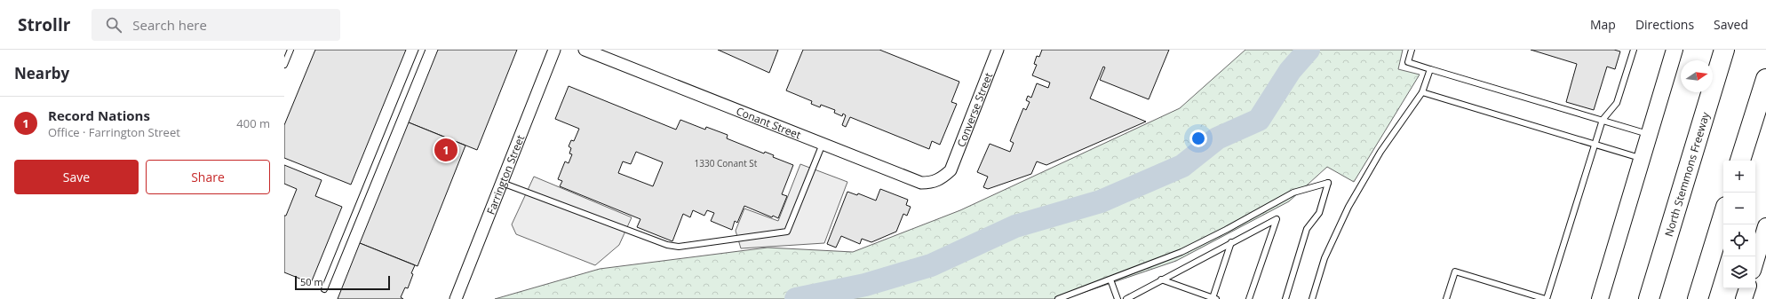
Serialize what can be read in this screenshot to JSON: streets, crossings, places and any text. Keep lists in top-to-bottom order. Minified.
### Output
{"streets":{"highway":["North Stemmons Freeway"],"street":["Converse Street","Conant Street","Farrington Street"]},"crossings":[["Converse Street","Conant Street"]],"house_numbers":["1330 Conant St"],"scale_bar":"50 m","north":"right","page":{"header":"Strollr","search":"Search here","nav":["Map","Directions","Saved"],"heading":"Nearby","list":[{"mark":"1","name":"Record Nations","note":"Office · Farrington Street","value":"400 m"}],"pins":"1","buttons":["Save","Share"],"map_buttons":["+","−"],"scale":"50 m"}}
